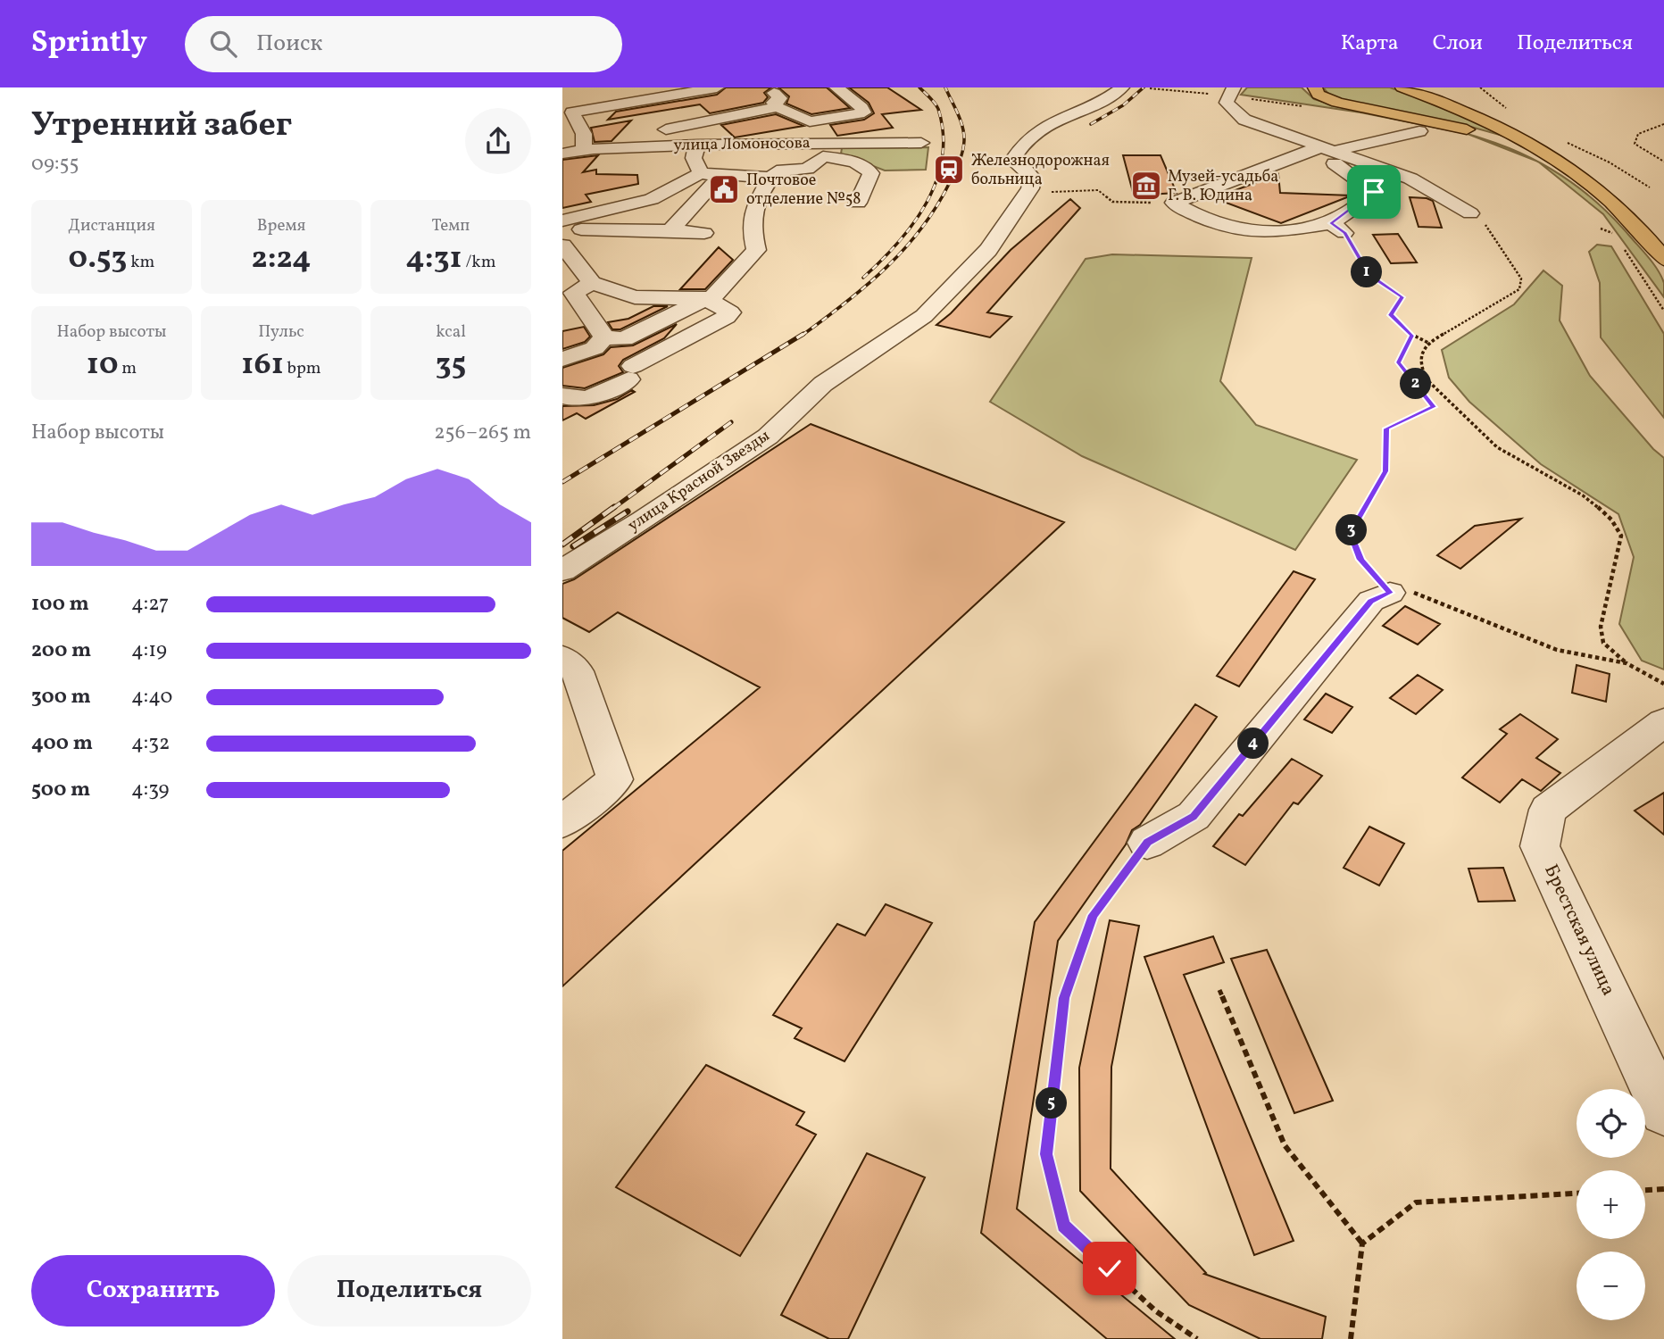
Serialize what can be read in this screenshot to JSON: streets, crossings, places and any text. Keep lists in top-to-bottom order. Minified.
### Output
{"streets":{"street":["улица Ломоносова","улица Красной Звезды","Брестская улица"]},"places":{"station":["Железнодорожная больница"],"museum":["Музей-усадьба Г. В. Юдина"],"public building":["Почтовое отделение №58"]},"page":{"header":"Sprintly","search":"Поиск","nav":["Карта","Слои","Поделиться"],"heading":["Утренний забег","09:55"],"stats":[["Дистанция","0.53 km"],["Время","2:24"],["Темп","4:31 /km"],["Набор высоты","10 m"],["Пульс","161 bpm"],["kcal","35"]],"pins":["1","2","3","4","5"],"chart":["Набор высоты","256–265 m"],"list":[{"name":"100 m","note":"4:27"},{"name":"200 m","note":"4:19"},{"name":"300 m","note":"4:40"},{"name":"400 m","note":"4:32"},{"name":"500 m","note":"4:39"}],"map_buttons":["+","−"],"buttons":["Сохранить","Поделиться"]}}
